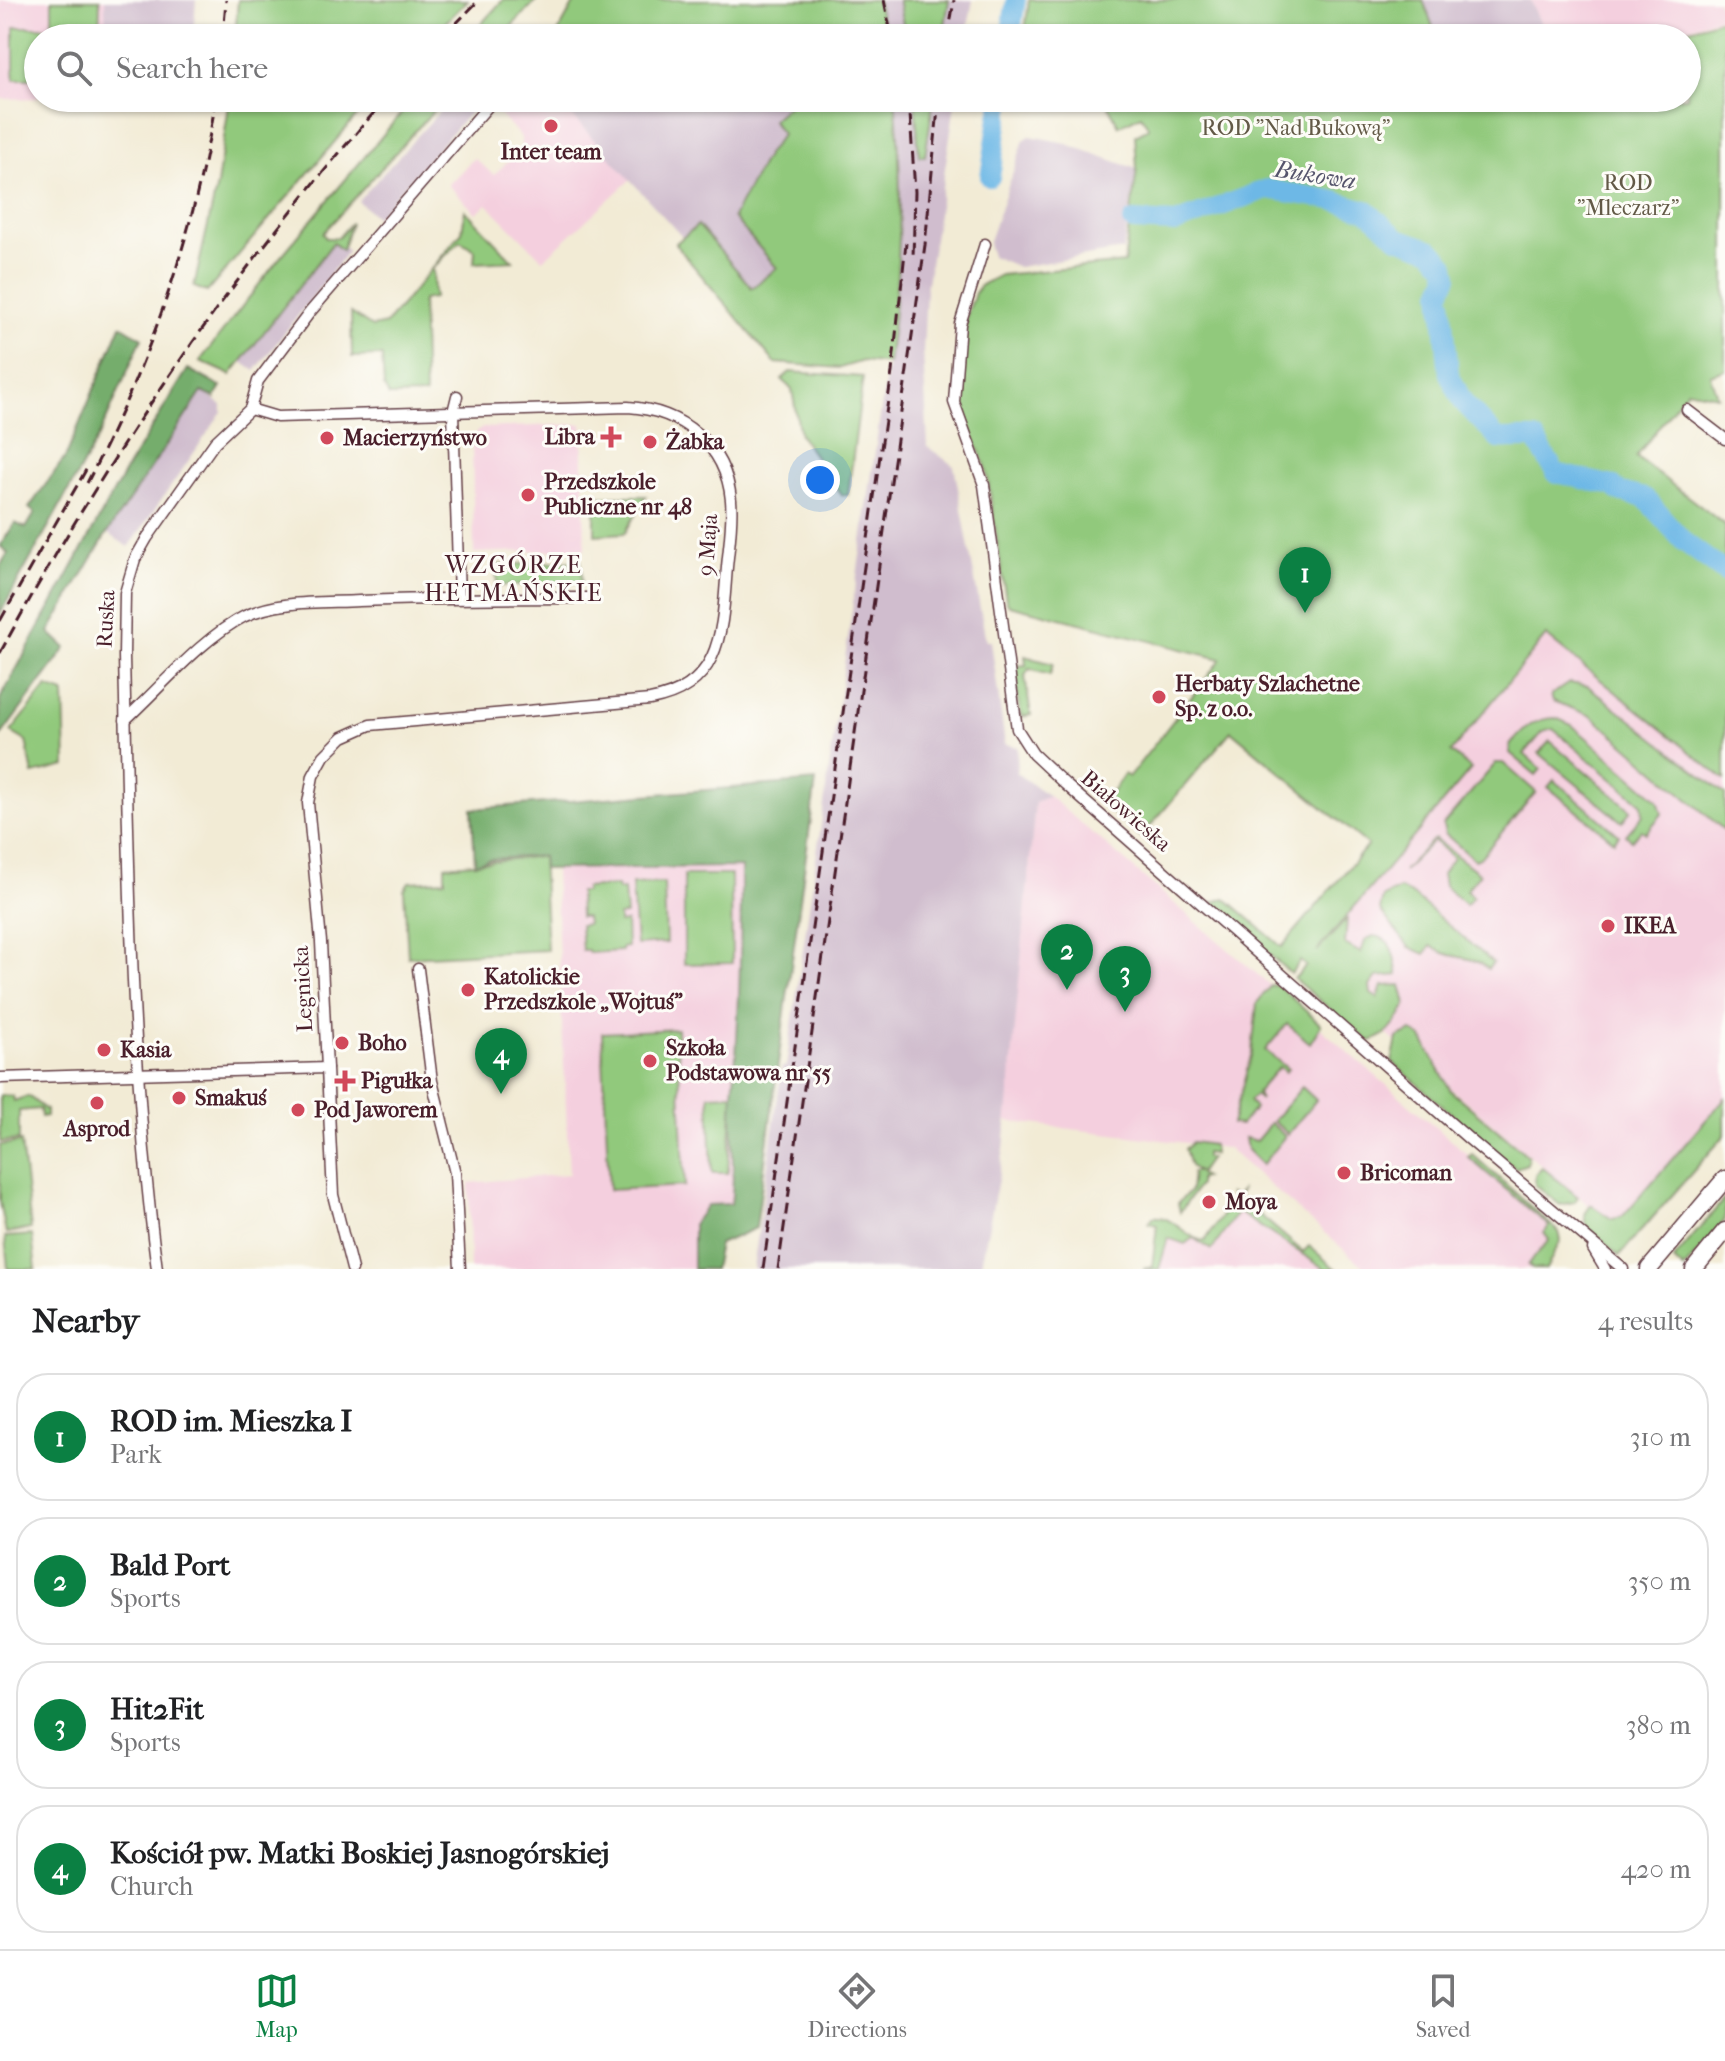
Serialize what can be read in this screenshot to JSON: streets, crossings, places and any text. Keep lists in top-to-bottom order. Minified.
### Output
{"streets":{"street":["9 Maja","Ruska","Białowieska","Legnicka"]},"crossings":[["9 Maja","Ruska"],["9 Maja","Legnicka"]],"districts":["WZGÓRZE HETMAŃSKIE"],"water":["Bukowa"],"parks":["ROD \"Nad Bukową\"","ROD \"Mleczarz\""],"places":{"other":["Inter team","Macierzyństwo","Żabka","Przedszkole Publiczne nr 48","Herbaty Szlachetne Sp. z o.o.","IKEA","Katolickie Przedszkole „Wojtuś”","Boho","Kasia","Szkoła Podstawowa nr 55","Smakuś","Asprod","Pod Jaworem","Bricoman","Moya"],"health":["Libra","Pigułka"]},"page":{"search":"Search here","pins":["1","2","3","4"],"heading":["Nearby","4 results"],"list":[{"mark":"1","name":"ROD im. Mieszka I","note":"Park","value":"310 m"},{"mark":"2","name":"Bald Port","note":"Sports","value":"350 m"},{"mark":"3","name":"Hit2Fit","note":"Sports","value":"380 m"},{"mark":"4","name":"Kościół pw. Matki Boskiej Jasnogórskiej","note":"Church","value":"420 m"}],"nav":["Map","Directions","Saved"]}}
